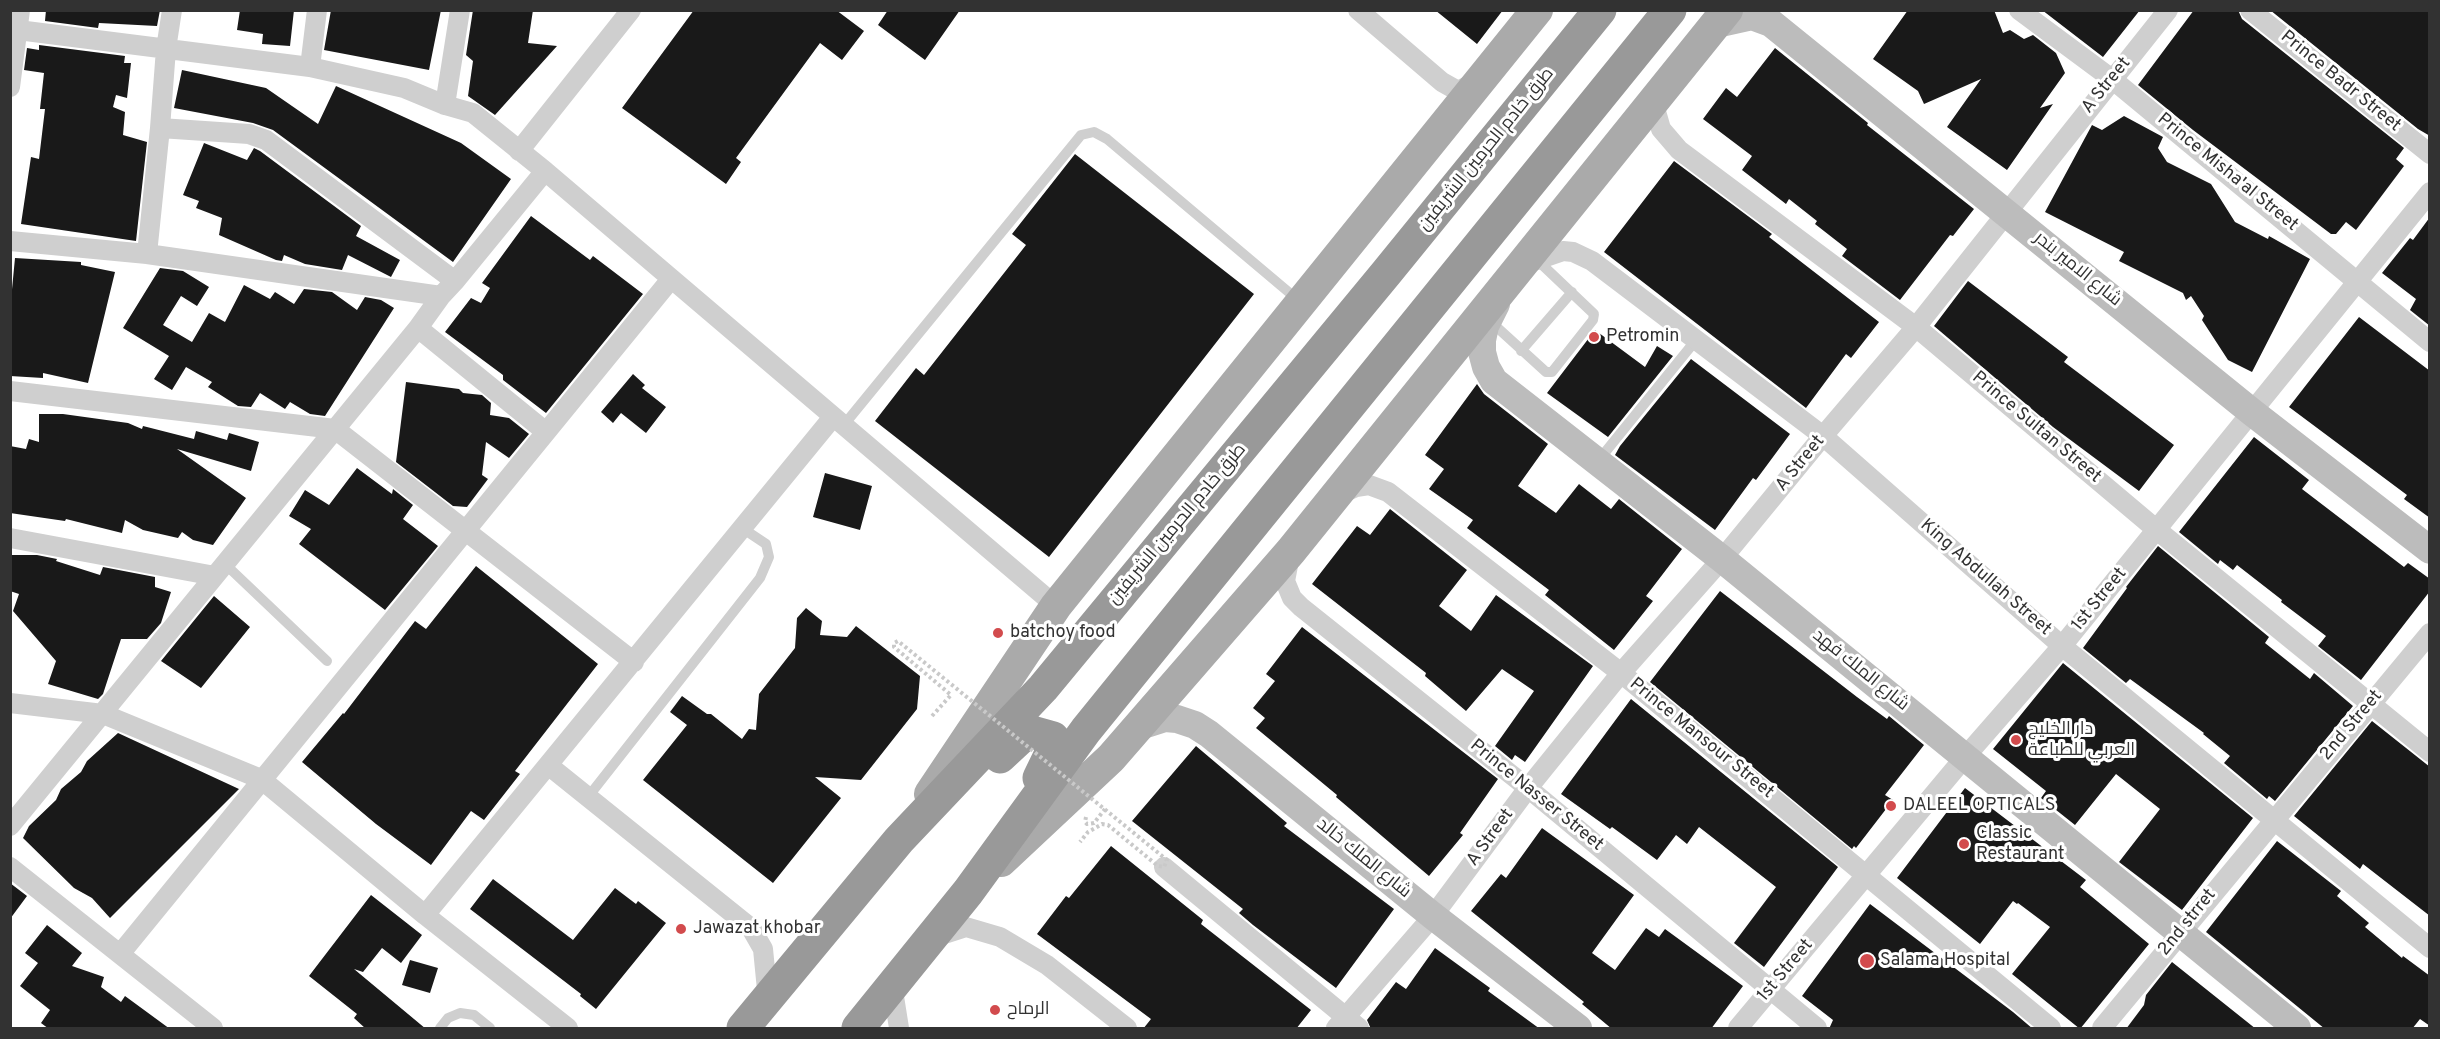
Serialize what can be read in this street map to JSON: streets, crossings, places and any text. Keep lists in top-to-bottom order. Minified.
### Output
{"streets":{"highway":["طرق خادم الحرمين الشريفين"],"street":["Prince Badr Street","A Street","Prince Misha'al Street","شارع الامير بندر","Prince Sultan Street","King Abdullah Street","1st Street","شارع الملك فهد","2nd Street","Prince Mansour Street","Prince Nasser Street","شارع الملك خالد","2nd strret"]},"crossings":[["A Street","Prince Misha'al Street"],["A Street","شارع الامير بندر"],["A Street","Prince Sultan Street"],["A Street","King Abdullah Street"],["A Street","شارع الملك فهد"],["A Street","Prince Mansour Street"],["A Street","Prince Nasser Street"],["A Street","شارع الملك خالد"],["Prince Misha'al Street","1st Street"],["شارع الامير بندر","1st Street"],["Prince Sultan Street","1st Street"],["Prince Sultan Street","2nd Street"],["King Abdullah Street","1st Street"],["King Abdullah Street","2nd Street"],["King Abdullah Street","2nd strret"],["1st Street","شارع الملك فهد"],["1st Street","Prince Mansour Street"],["1st Street","Prince Nasser Street"],["شارع الملك فهد","2nd strret"],["2nd Street","2nd strret"]],"places":["Petromin","batchoy food","دار الخليج العربي للطباعة","DALEEL OPTICALS","Classic Restaurant","Jawazat khobar","Salama Hospital","الرماح"]}
